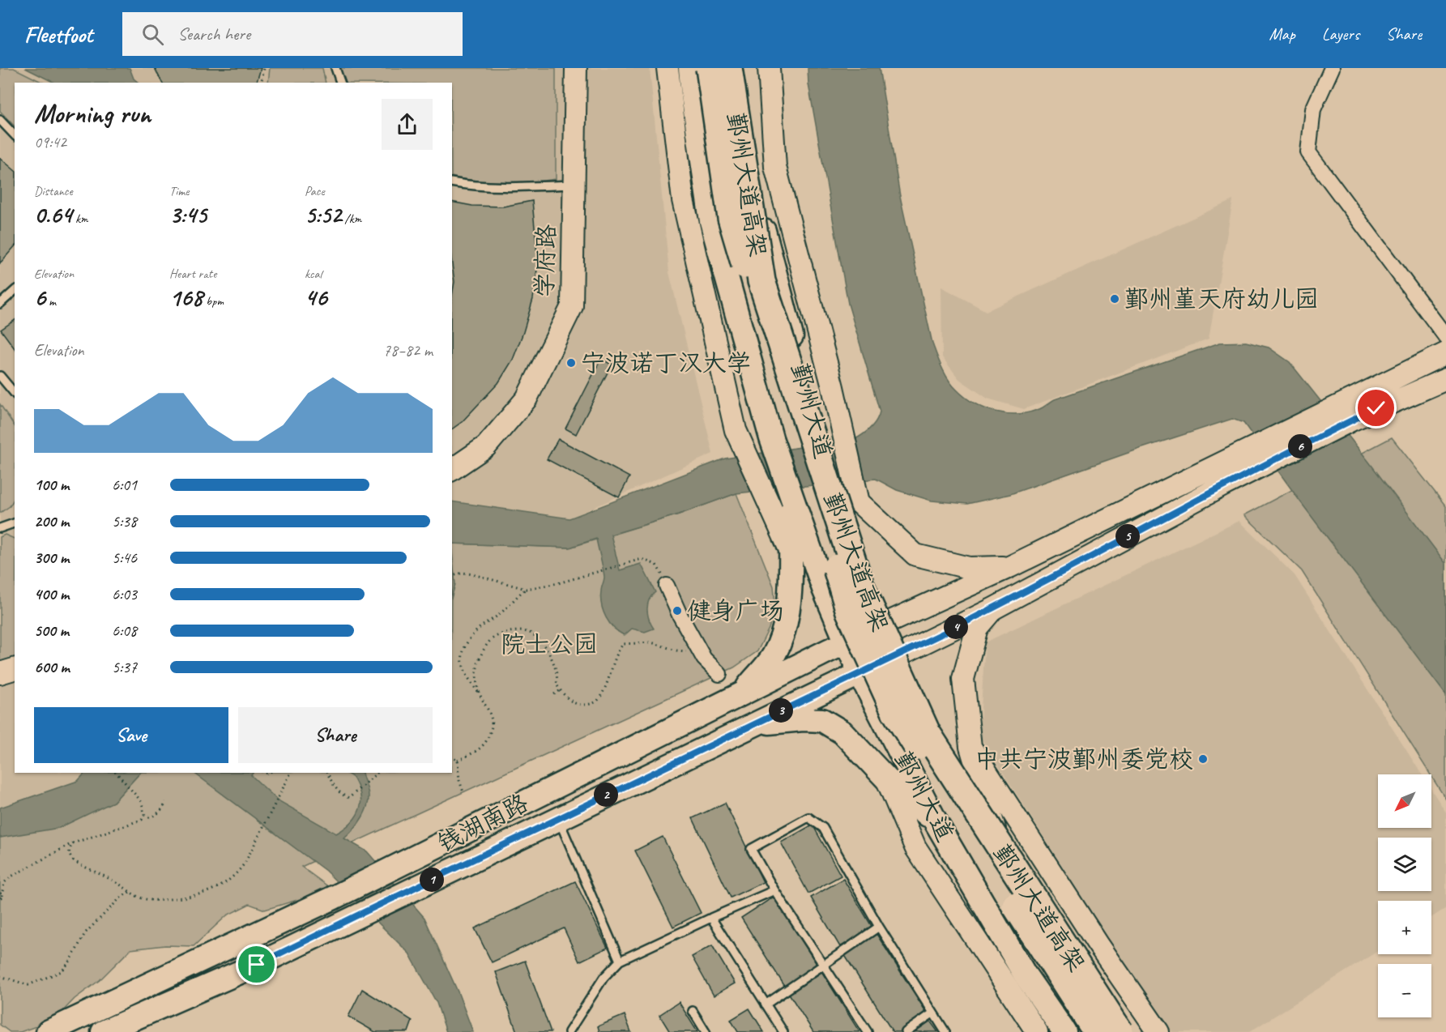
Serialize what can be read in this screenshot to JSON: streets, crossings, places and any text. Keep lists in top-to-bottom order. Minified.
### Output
{"streets":{"highway":["鄞州大道高架"],"main road":["鄞州大道","钱湖南路"],"street":["学府路"]},"crossings":[["鄞州大道","钱湖南路"]],"parks":["院士公园"],"places":["鄞州堇天府幼儿园","宁波诺丁汉大学","健身广场","中共宁波鄞州委党校"],"north":"bottom left","page":{"header":"Fleetfoot","search":"Search here","nav":["Map","Layers","Share"],"heading":["Morning run","09:42"],"stats":[["Distance","0.64 km"],["Time","3:45"],["Pace","5:52 /km"],["Elevation","6 m"],["Heart rate","168 bpm"],["kcal","46"]],"chart":["Elevation","78–82 m"],"pins":["6","5","4","3","2","1"],"list":[{"name":"100 m","note":"6:01"},{"name":"200 m","note":"5:38"},{"name":"300 m","note":"5:46"},{"name":"400 m","note":"6:03"},{"name":"500 m","note":"6:08"},{"name":"600 m","note":"5:37"}],"buttons":["Save","Share"],"map_buttons":["+","−"]}}
